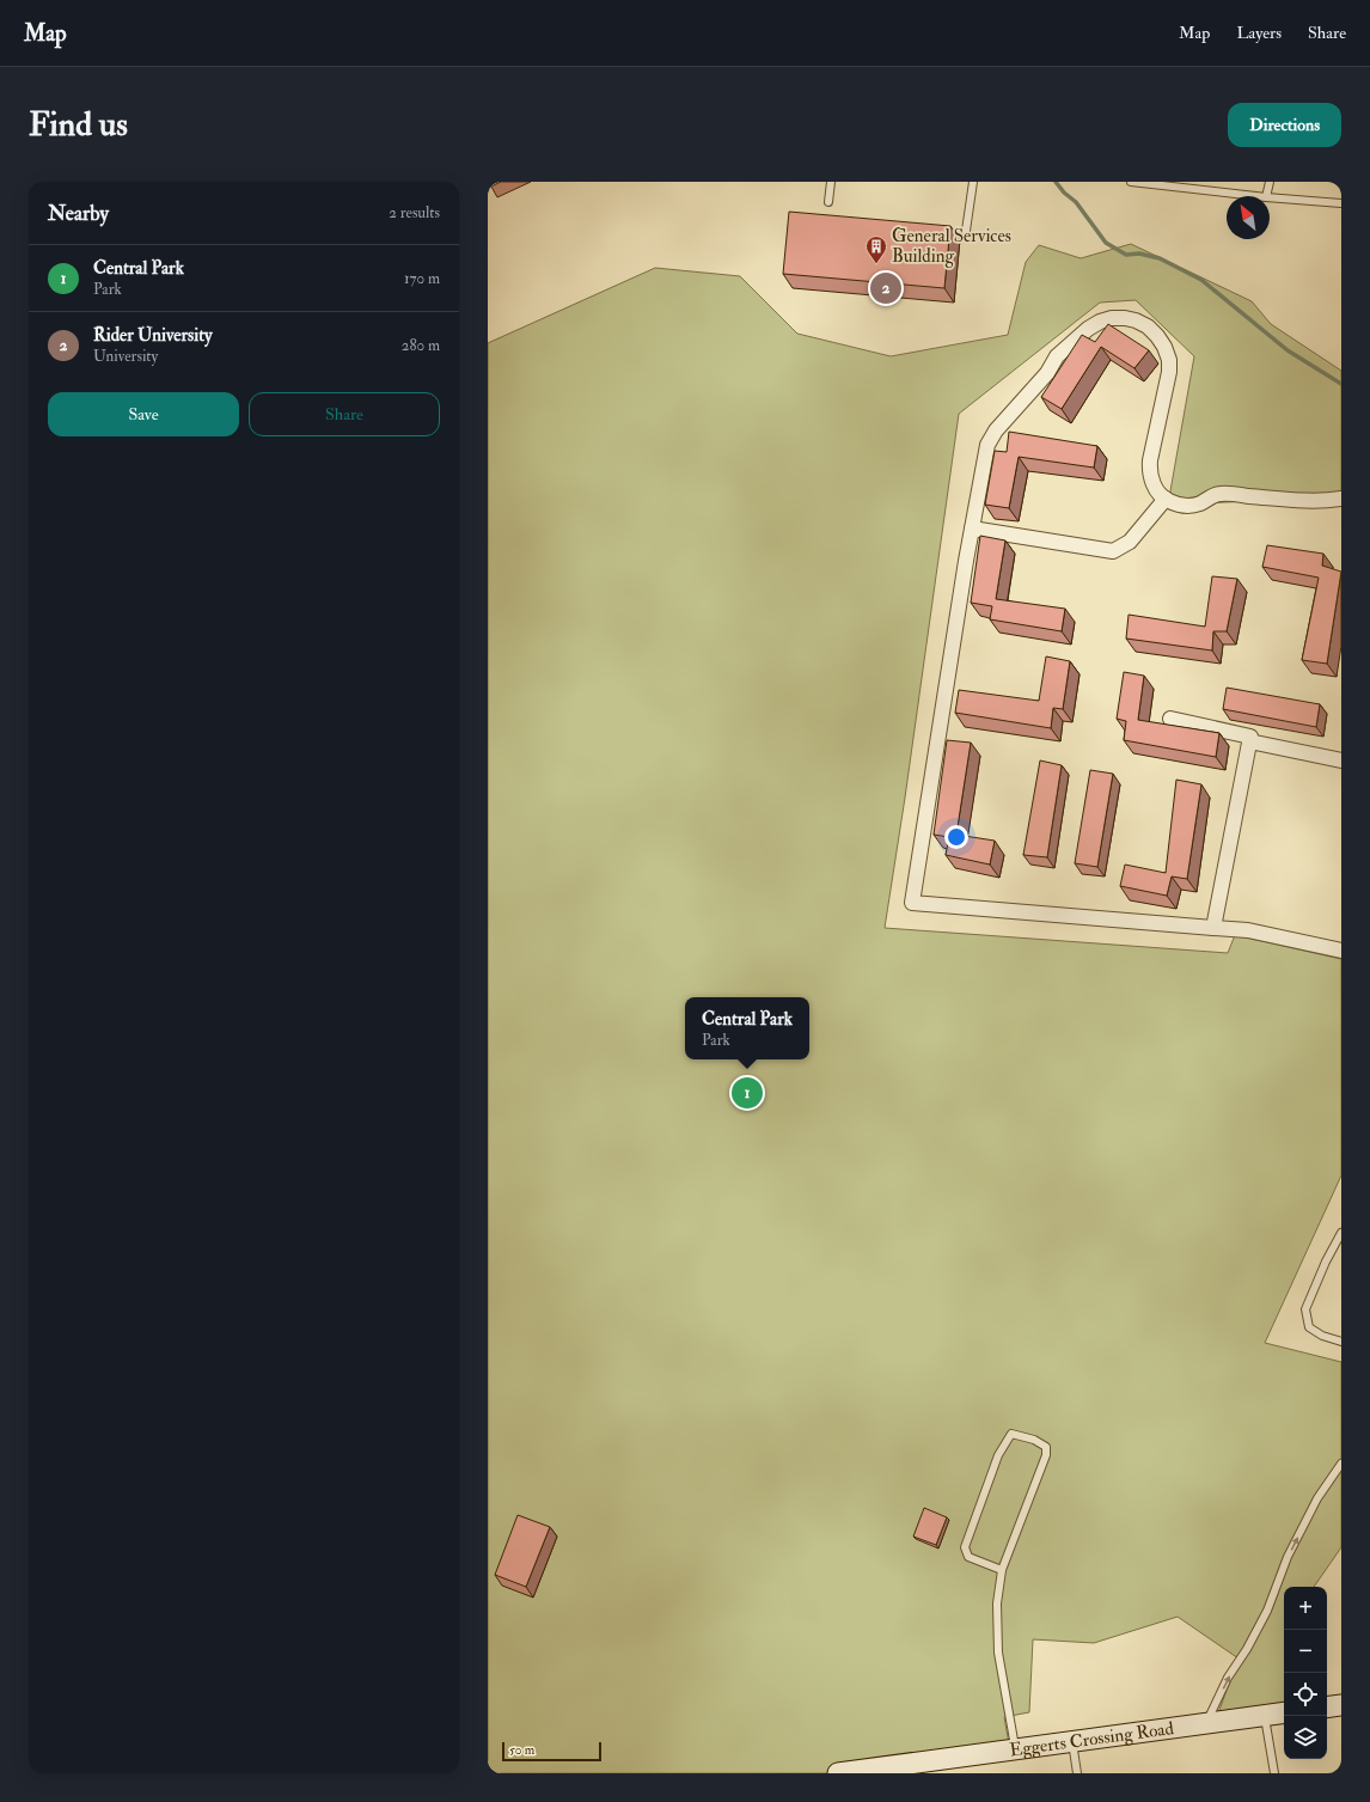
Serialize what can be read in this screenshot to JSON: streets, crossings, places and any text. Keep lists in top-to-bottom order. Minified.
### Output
{"streets":{"street":["Eggerts Crossing Road"]},"places":{"building":["General Services Building"]},"scale_bar":"50 m","north":"top left","page":{"header":"Map","nav":["Map","Layers","Share"],"buttons":["Directions",["Save","Share"]],"title":"Find us","heading":["Nearby","2 results"],"list":[{"mark":"1","name":"Central Park","note":"Park","value":"170 m"},{"mark":"2","name":"Rider University","note":"University","value":"280 m"}],"pins":["2","1"],"popup":["Central Park","Park"],"map_buttons":["+","−"],"scale":"50 m"}}
